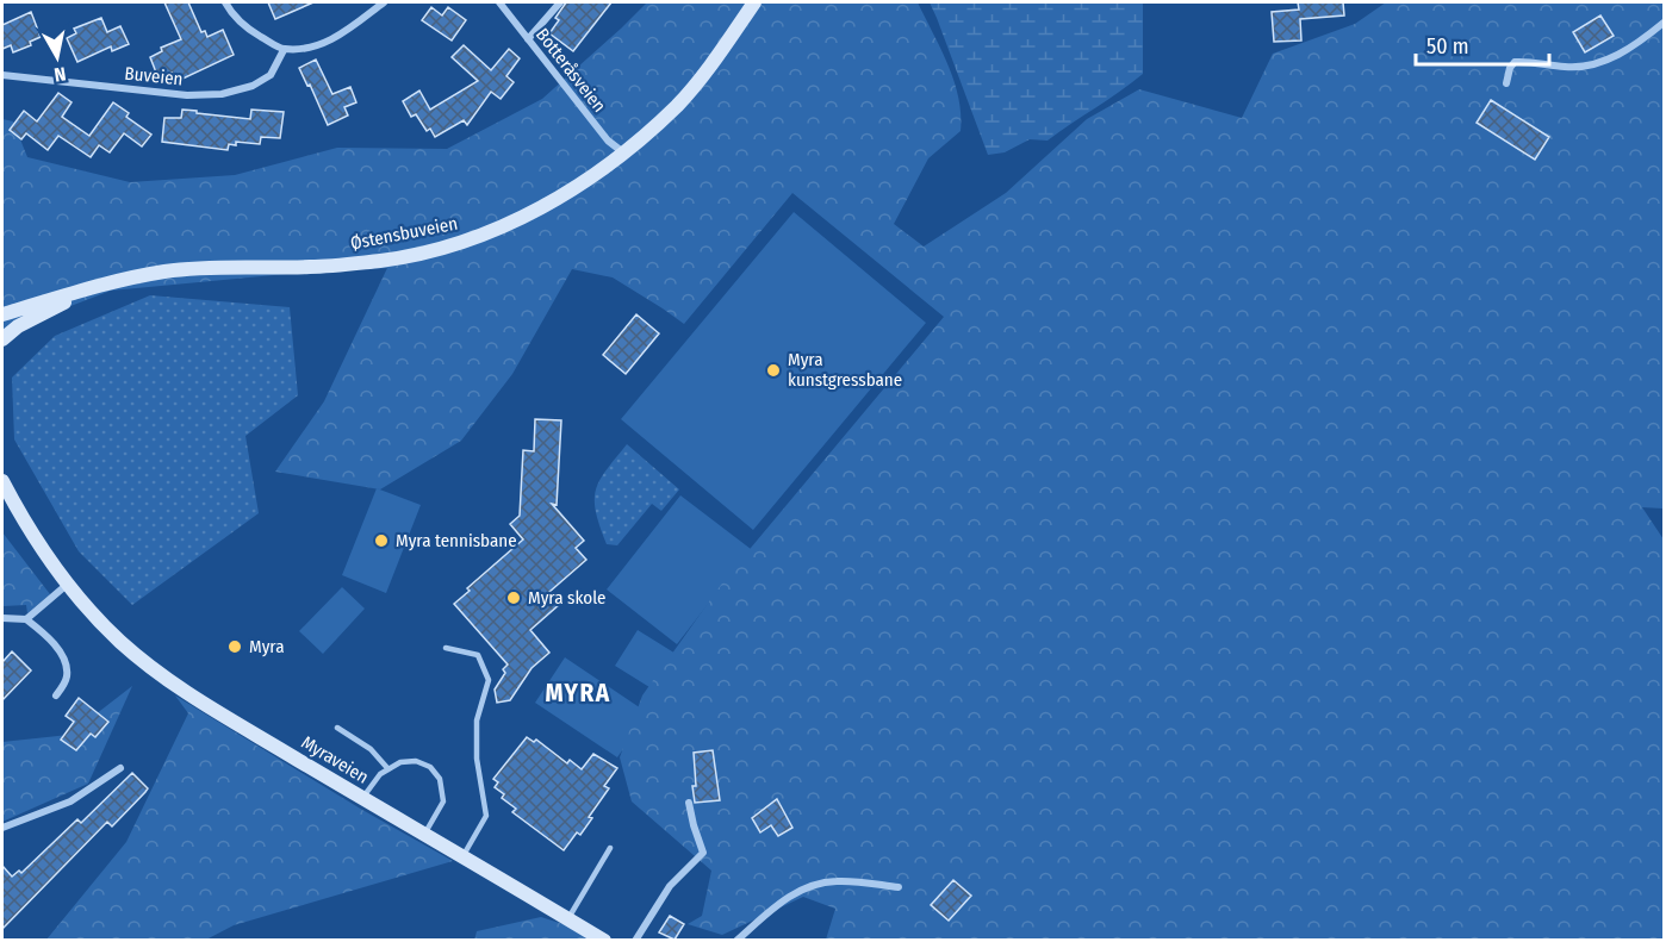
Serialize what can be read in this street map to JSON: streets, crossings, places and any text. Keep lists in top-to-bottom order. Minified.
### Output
{"streets":{"main road":["Østensbuveien","Myraveien"],"street":["Botteråsveien","Buveien"]},"crossings":[["Botteråsveien","Østensbuveien"]],"districts":["MYRA"],"places":["Myra kunstgressbane","Myra tennisbane","Myra skole","Myra"],"scale_bar":"50 m","north":"bottom"}
